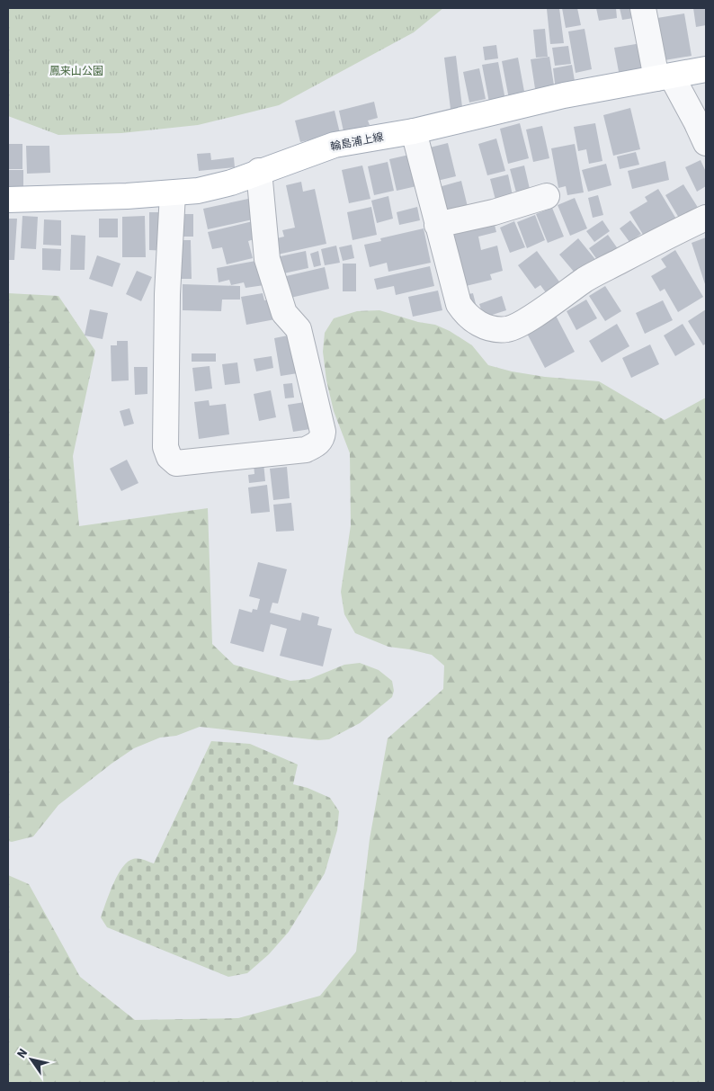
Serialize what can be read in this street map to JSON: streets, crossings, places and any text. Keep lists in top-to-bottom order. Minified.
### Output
{"streets":{"main road":["輪島浦上線"]},"parks":["鳳来山公園"],"north":"top left"}
